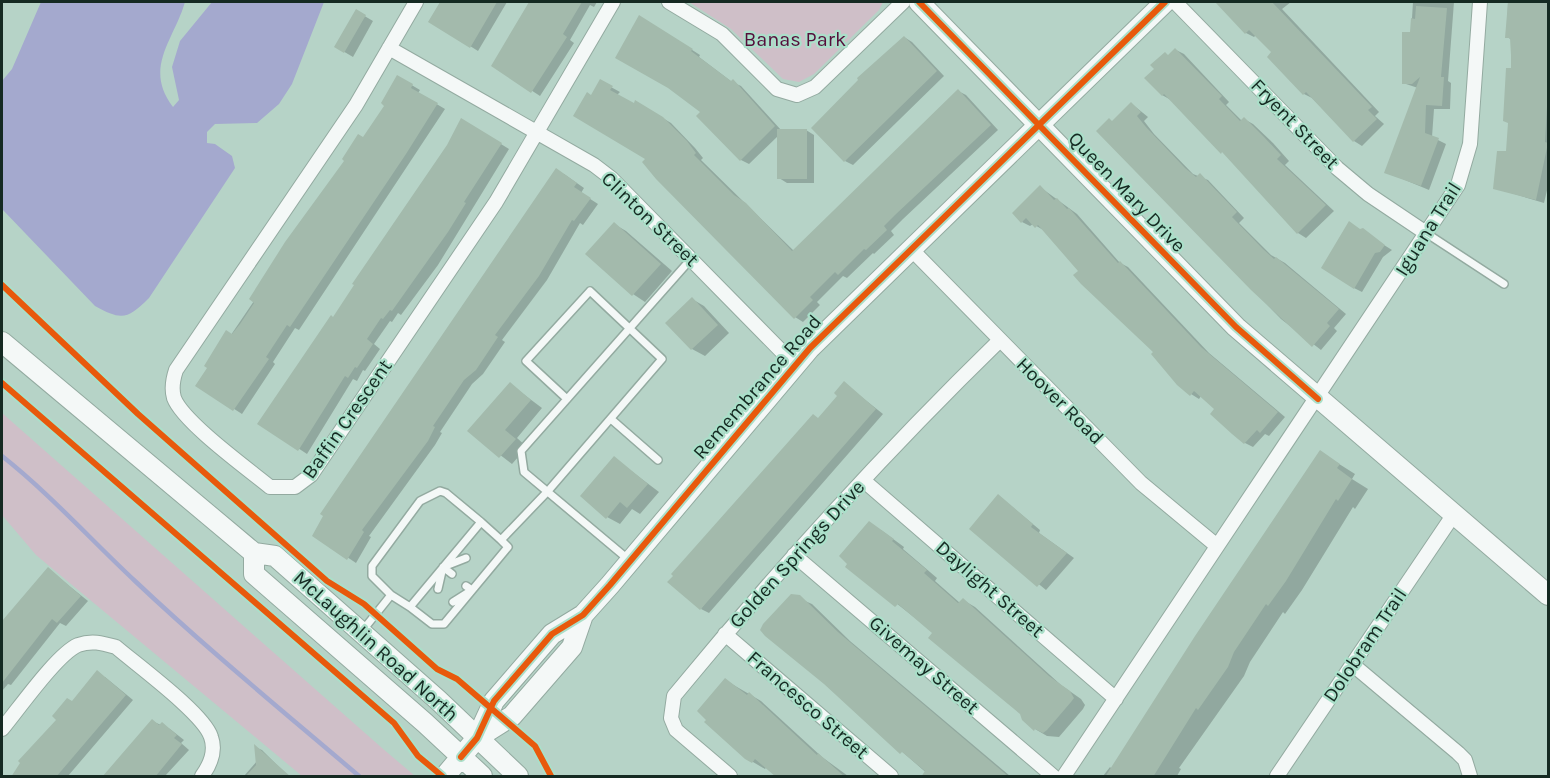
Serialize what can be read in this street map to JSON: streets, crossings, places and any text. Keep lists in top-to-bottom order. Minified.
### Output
{"streets":{"street":["Fryent Street","Queen Mary Drive","Clinton Street","Iguana Trail","Remembrance Road","Hoover Road","Baffin Crescent","Golden Springs Drive","Daylight Street","Dolobram Trail","McLaughlin Road North","Givemay Street","Francesco Street"]},"crossings":[["Fryent Street","Iguana Trail"],["Queen Mary Drive","Iguana Trail"],["Queen Mary Drive","Remembrance Road"],["Queen Mary Drive","Dolobram Trail"],["Clinton Street","Remembrance Road"],["Clinton Street","Baffin Crescent"],["Remembrance Road","Hoover Road"],["Remembrance Road","McLaughlin Road North"],["Hoover Road","Golden Springs Drive"],["Golden Springs Drive","Daylight Street"],["Golden Springs Drive","Givemay Street"],["Golden Springs Drive","Francesco Street"]],"parks":["Banas Park"]}
